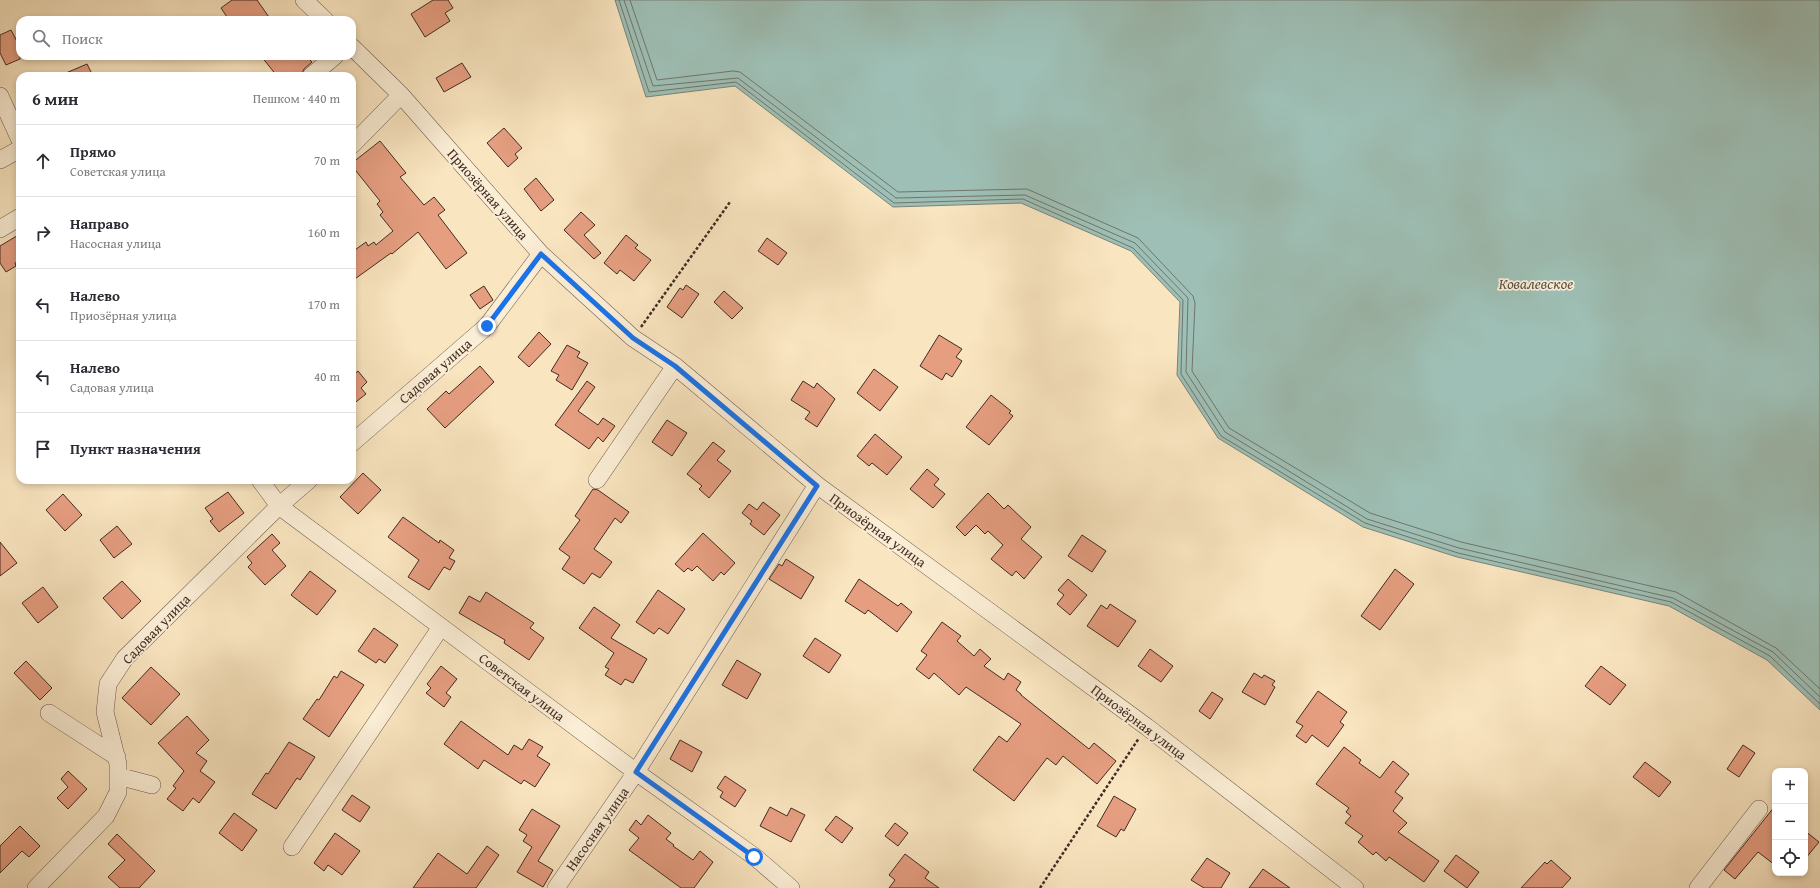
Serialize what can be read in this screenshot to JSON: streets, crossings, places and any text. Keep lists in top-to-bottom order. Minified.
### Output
{"streets":{"street":["Приозёрная улица","Садовая улица","Советская улица","Насосная улица"]},"crossings":[["Приозёрная улица","Садовая улица"],["Приозёрная улица","Насосная улица"],["Садовая улица","Советская улица"],["Советская улица","Насосная улица"]],"water":["Ковалевское"],"page":{"search":"Поиск","heading":["6 мин","Пешком · 440 m"],"list":[["Прямо","Советская улица","70 m"],["Направо","Насосная улица","160 m"],["Налево","Приозёрная улица","170 m"],["Налево","Садовая улица","40 m"],"Пункт назначения"],"map_buttons":["+","−"]}}
